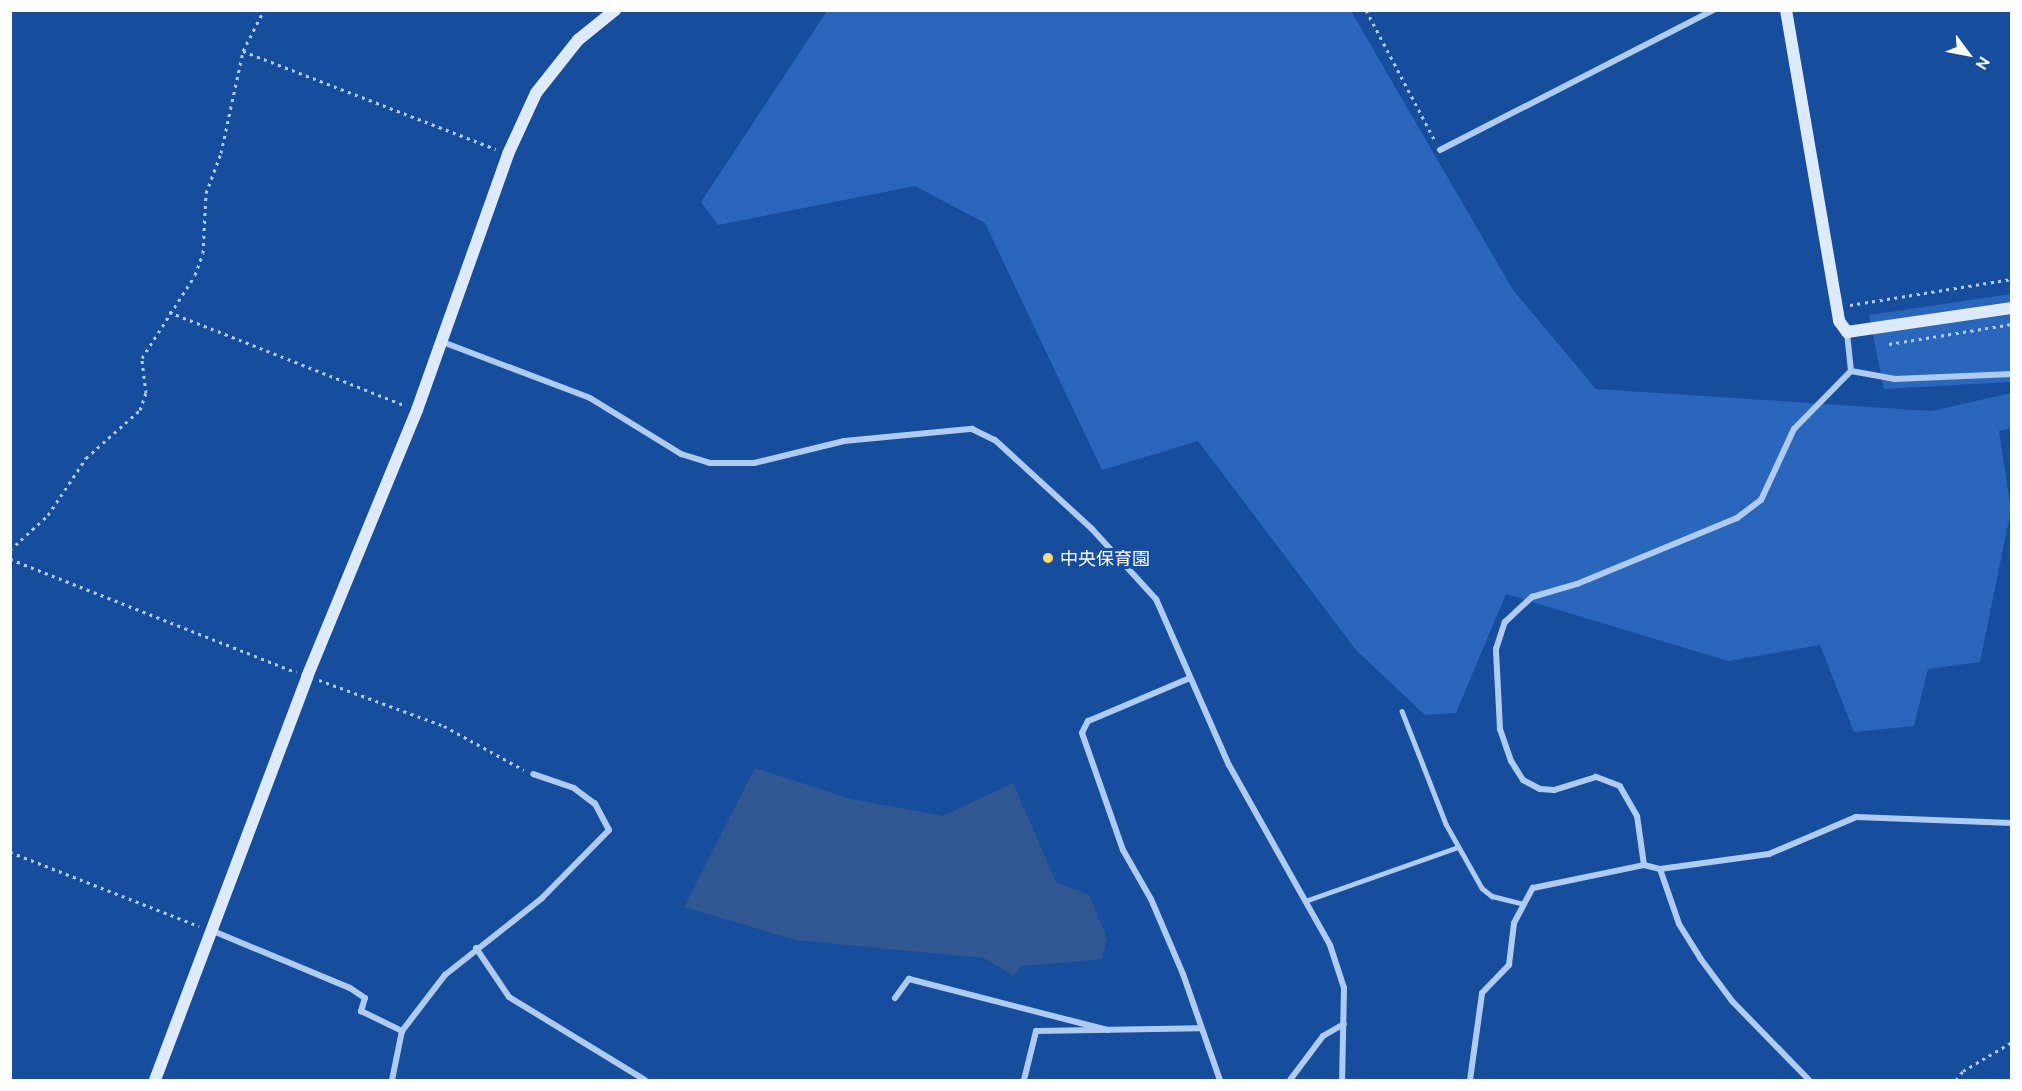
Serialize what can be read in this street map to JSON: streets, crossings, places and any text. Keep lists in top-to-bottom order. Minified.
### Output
{"places":["中央保育園"],"north":"bottom right"}
